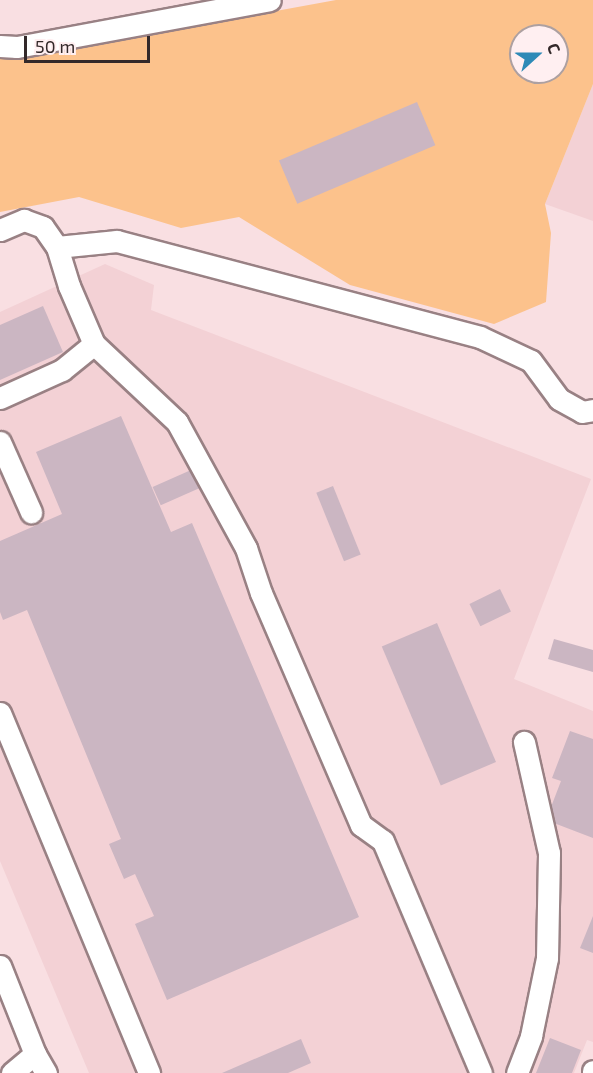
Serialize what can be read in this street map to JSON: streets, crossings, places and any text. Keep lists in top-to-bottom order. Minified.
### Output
{"scale_bar":"50 m","north":"right"}
